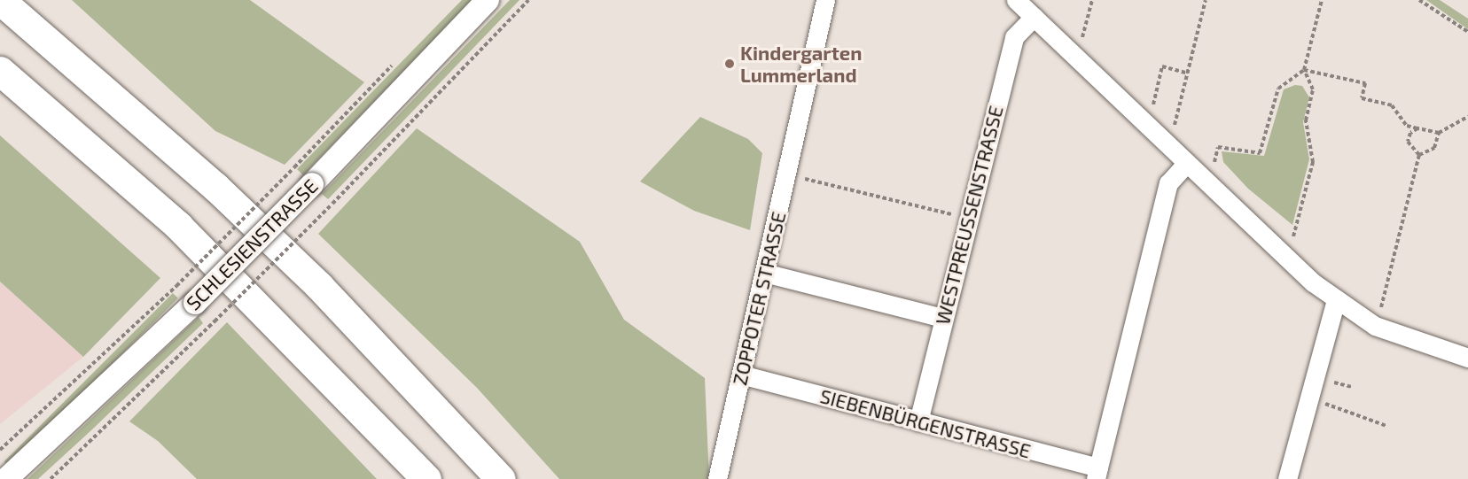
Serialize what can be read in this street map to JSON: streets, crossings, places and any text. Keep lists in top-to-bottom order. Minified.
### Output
{"streets":{"street":["WESTPREUSSENSTRASSE","SCHLESIENSTRASSE","ZOPPOTER STRASSE","SIEBENBÜRGENSTRASSE"]},"crossings":[["WESTPREUSSENSTRASSE","SIEBENBÜRGENSTRASSE"],["ZOPPOTER STRASSE","SIEBENBÜRGENSTRASSE"]],"places":["Kindergarten Lummerland"]}
